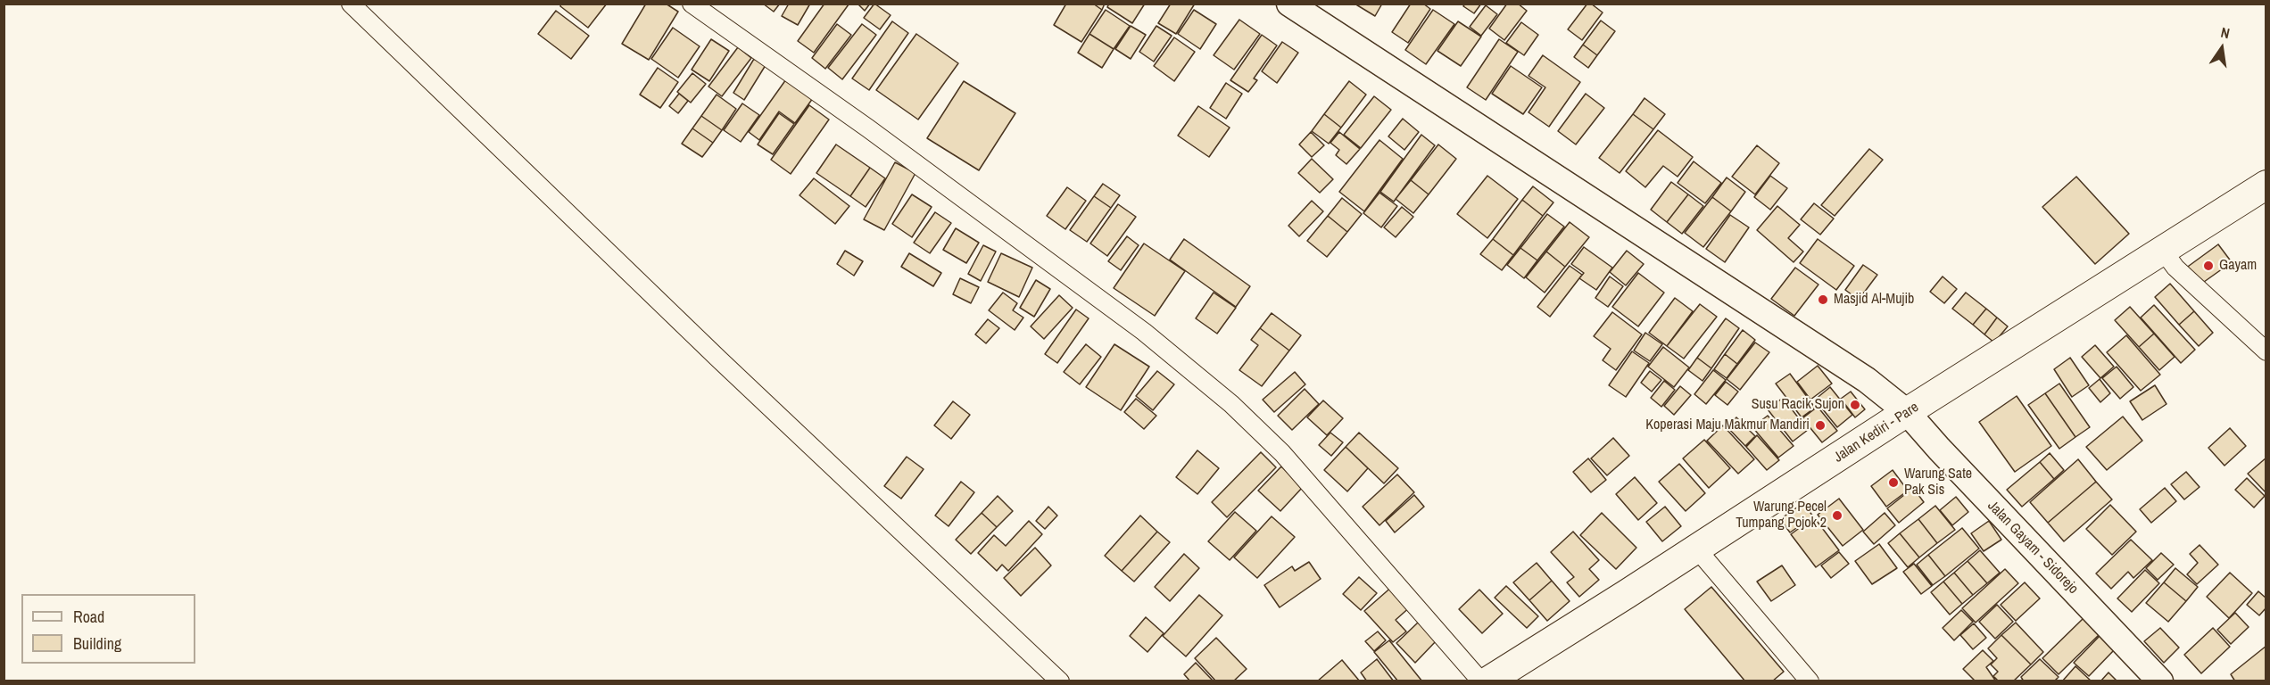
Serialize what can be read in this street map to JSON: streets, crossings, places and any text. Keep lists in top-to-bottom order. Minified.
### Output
{"streets":{"main road":["Jalan Kediri - Pare"],"street":["Jalan Gayam - Sidorejo"]},"crossings":[["Jalan Kediri - Pare","Jalan Gayam - Sidorejo"]],"places":["Gayam","Masjid Al-Mujib","Susu Racik Sujon","Koperasi Maju Makmur Mandiri","Warung Sate Pak Sis","Warung Pecel Tumpang Pojok 2"],"legend":["Road","Building"],"north":"top"}
